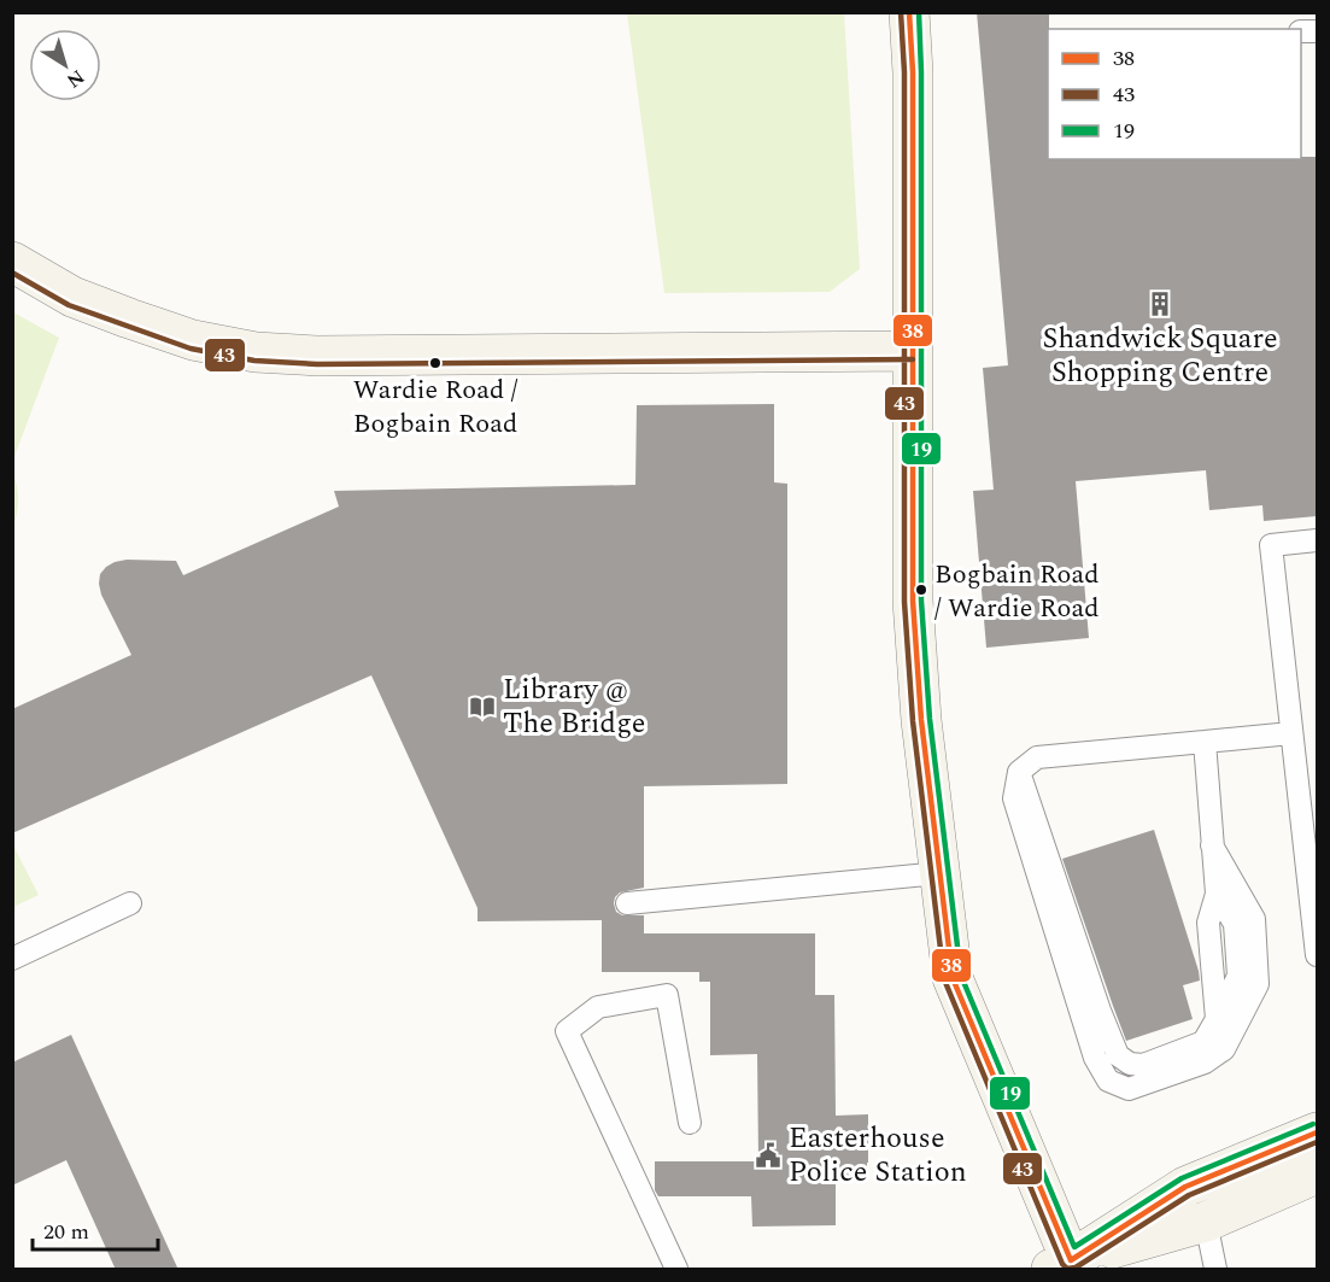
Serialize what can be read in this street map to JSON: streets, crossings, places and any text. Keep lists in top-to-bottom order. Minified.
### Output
{"places":{"building":["Shandwick Square Shopping Centre"],"other":["Wardie Road / Bogbain Road","Bogbain Road / Wardie Road"],"library":["Library @ The Bridge"],"public building":["Easterhouse Police Station"]},"lines":["transit line 38","transit line 43","transit line 19"],"legend":["38","43","19"],"scale_bar":"20 m","north":"bottom right"}
